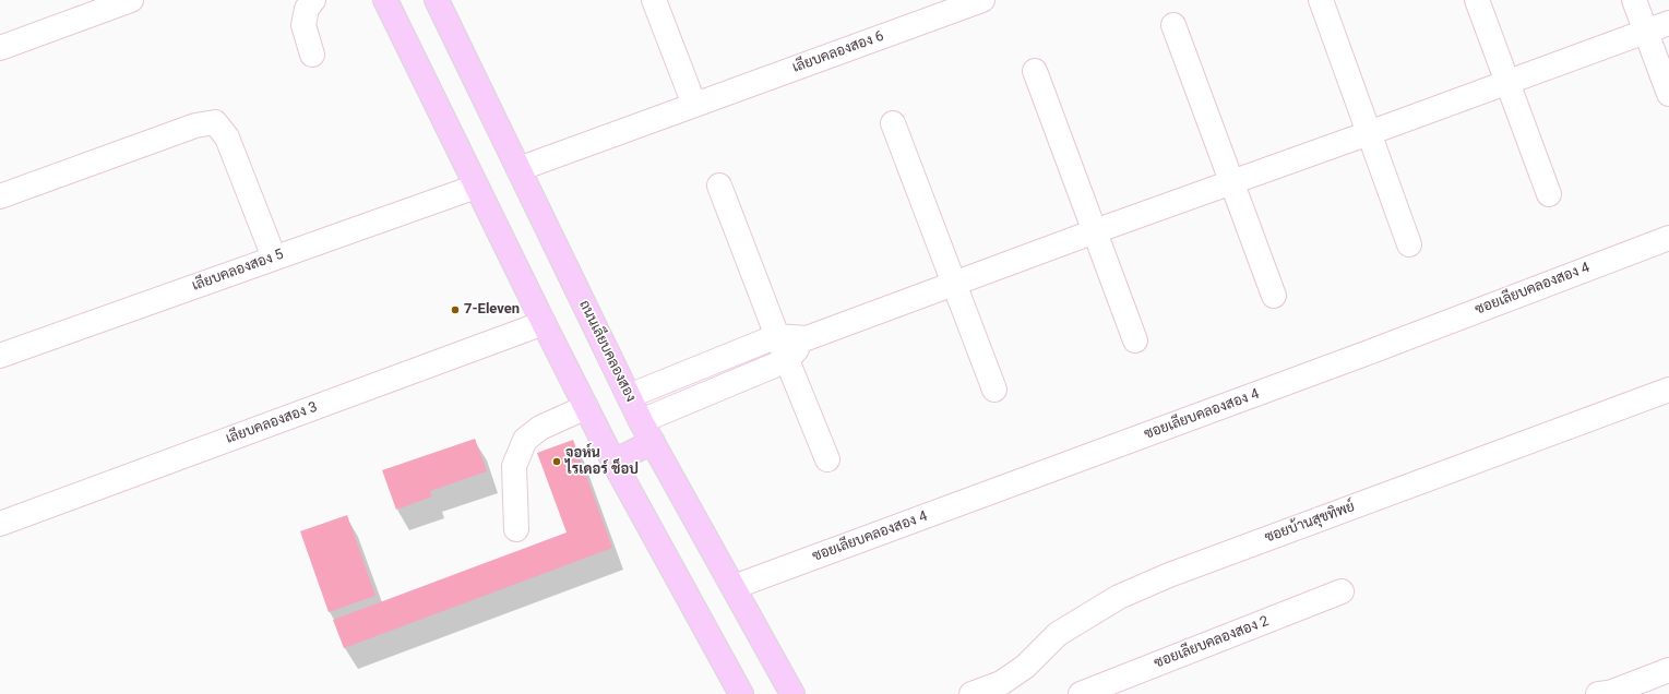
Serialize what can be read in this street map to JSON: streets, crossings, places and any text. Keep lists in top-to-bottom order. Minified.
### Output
{"streets":{"main road":["ถนนเลียบคลองสอง"],"street":["เลียบคลองสอง 6","เลียบคลองสอง 5","ซอยเลียบคลองสอง 4","เลียบคลองสอง 3","ซอยบ้านสุขทิพย์","ซอยเลียบคลองสอง 2"]},"crossings":[["เลียบคลองสอง 6","ถนนเลียบคลองสอง"],["ซอยเลียบคลองสอง 4","ถนนเลียบคลองสอง"]],"places":["7-Eleven","จอห์น ไรเดอร์ ช็อป"]}
